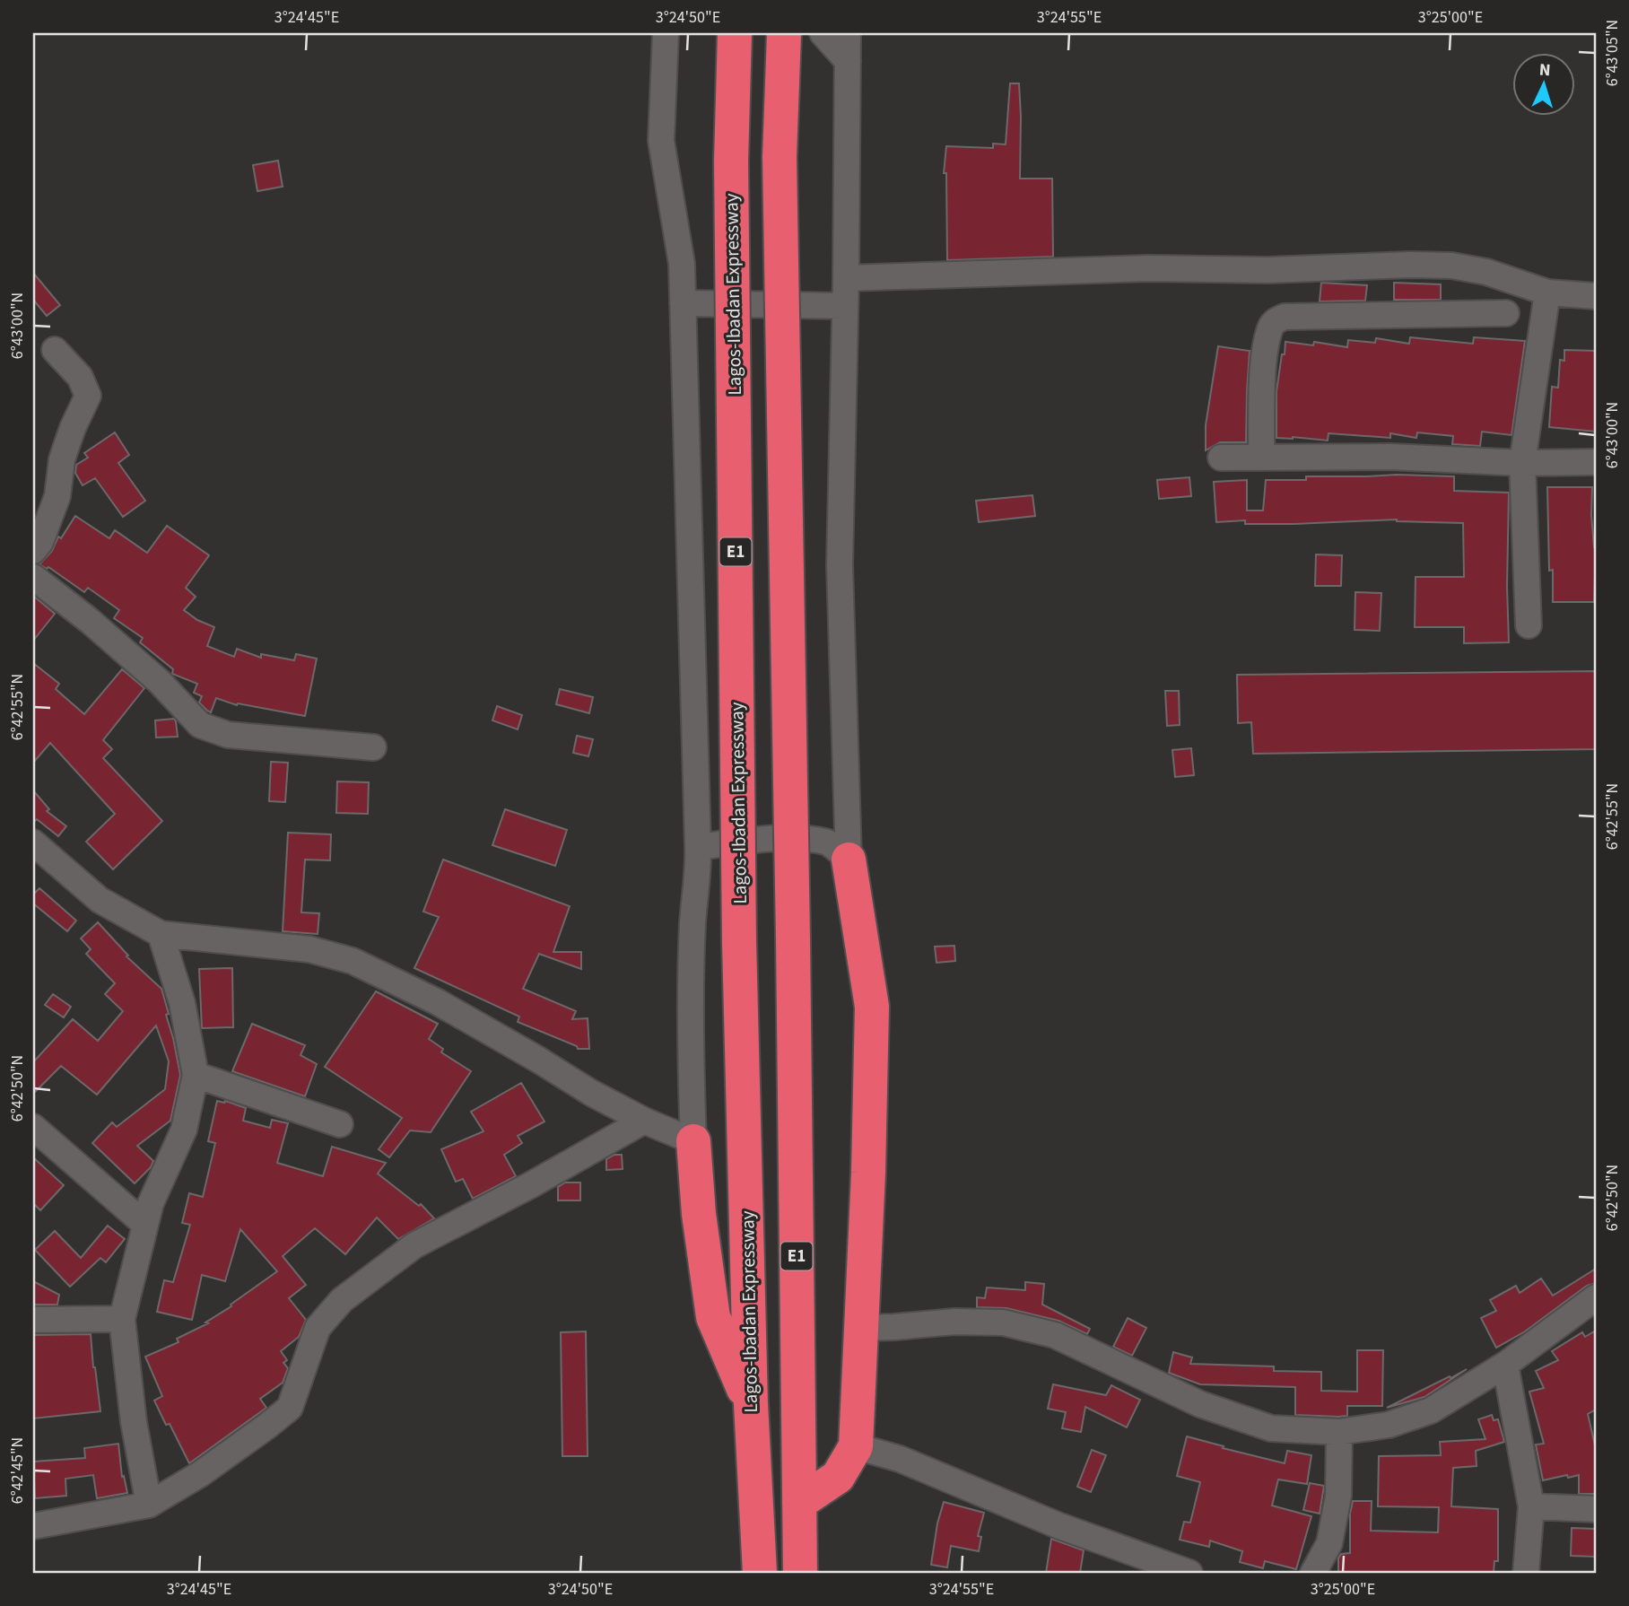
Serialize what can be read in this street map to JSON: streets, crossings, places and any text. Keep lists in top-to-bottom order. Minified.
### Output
{"streets":{"highway":["Lagos-Ibadan Expressway","E1"]},"north":"top","coordinates":["3°24'45\"E","3°24'50\"E","3°24'55\"E","3°25'00\"E","6°43'05\"N","6°43'00\"N","6°42'55\"N","6°42'50\"N","6°42'45\"N"]}
